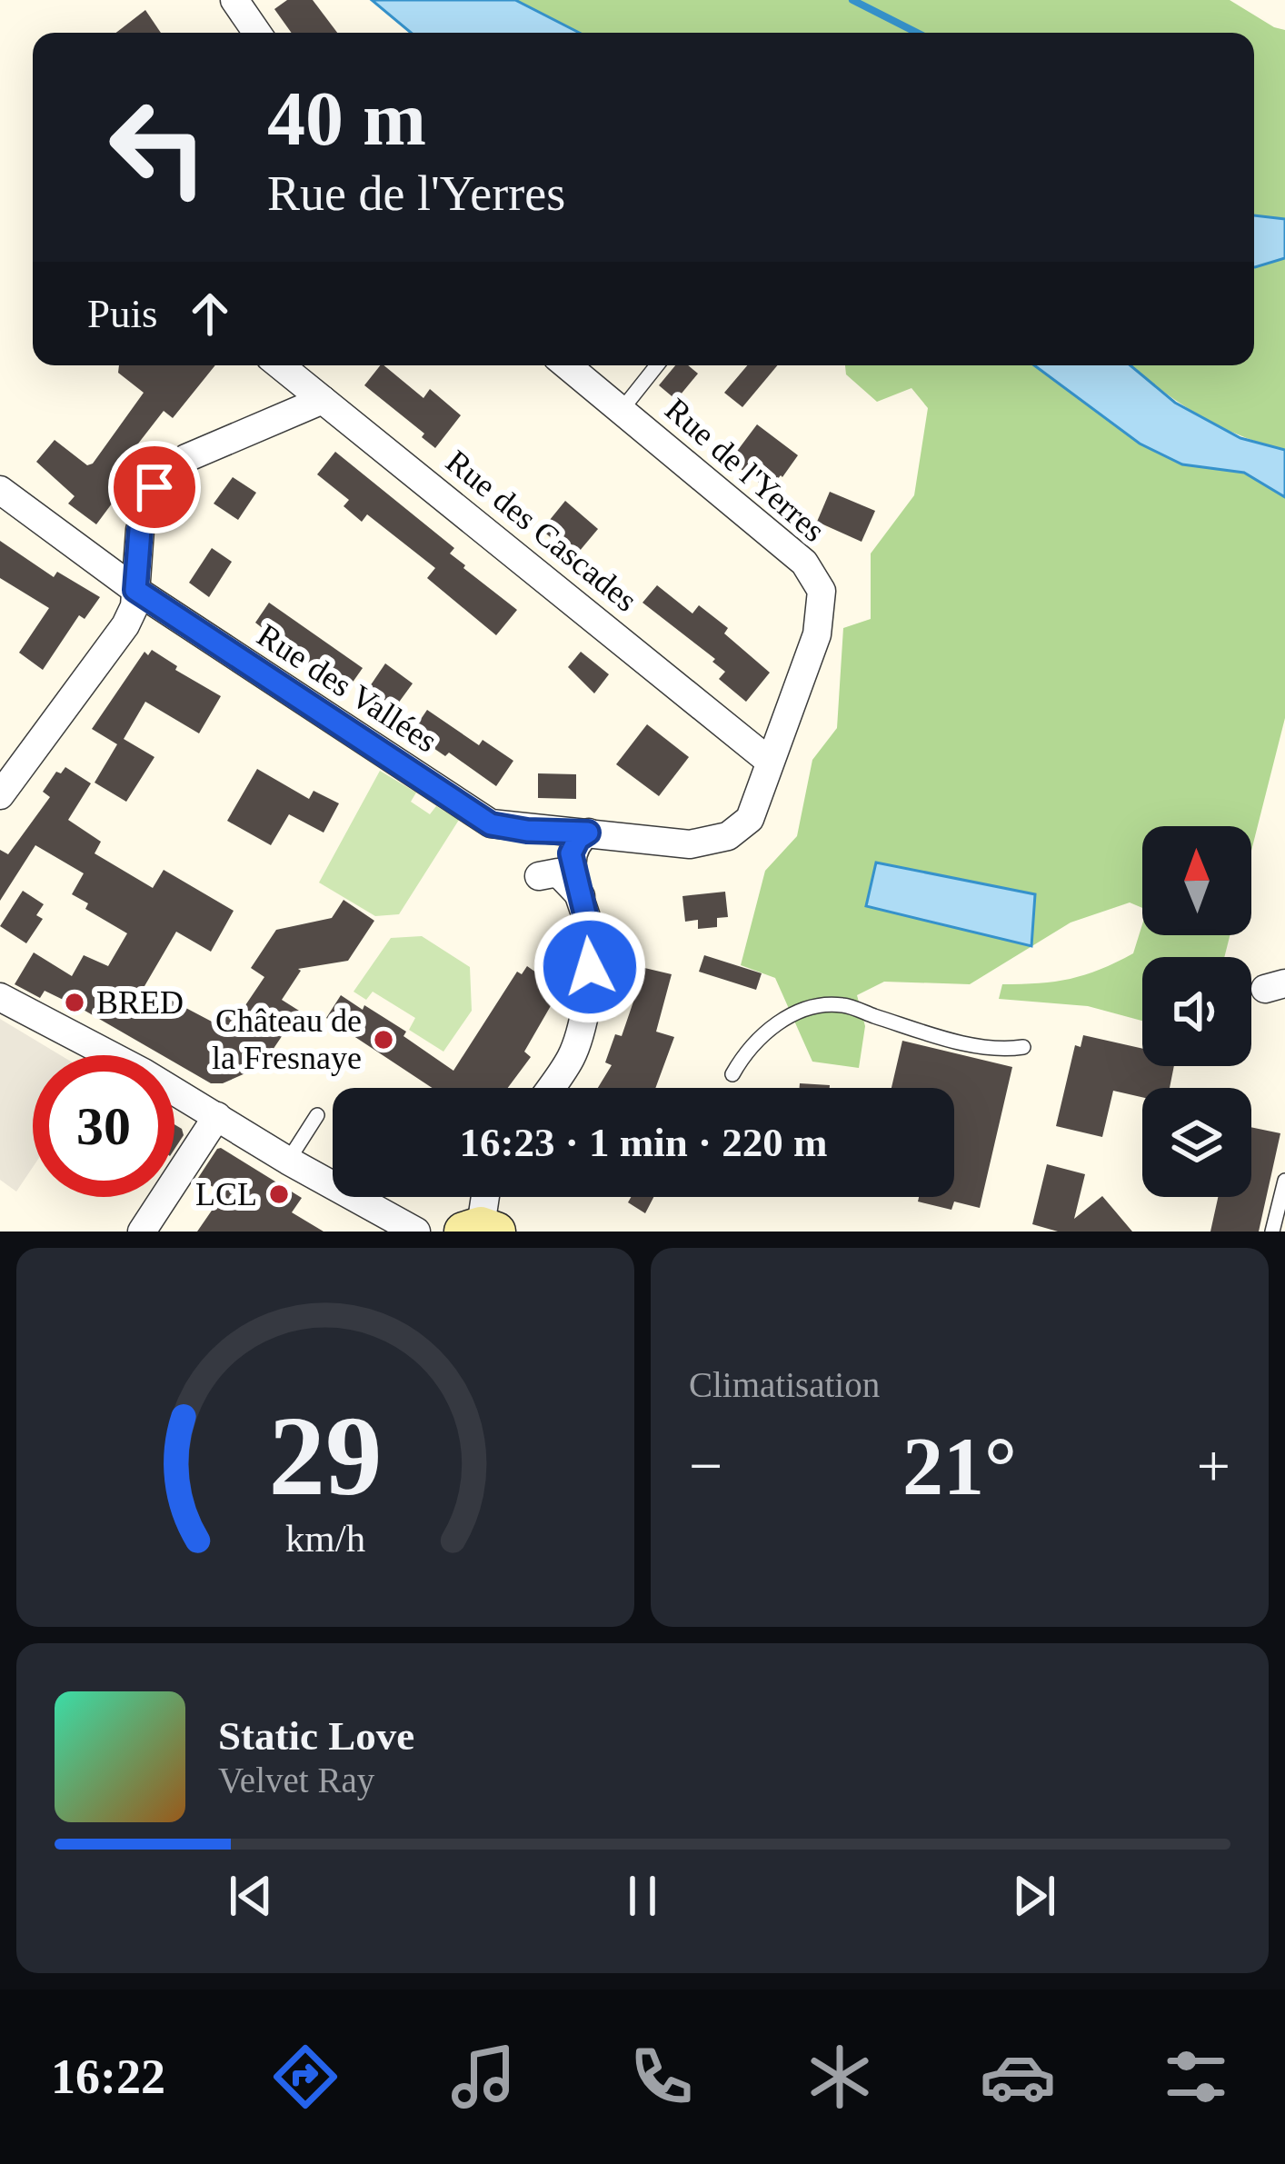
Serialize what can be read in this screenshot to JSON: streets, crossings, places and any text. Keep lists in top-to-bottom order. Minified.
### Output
{"streets":{"street":["Rue de l'Yerres","Rue des Cascades","Rue des Vallées"]},"crossings":[["Rue de l'Yerres","Rue des Cascades"],["Rue de l'Yerres","Rue des Vallées"]],"places":["BRED","Château de la Fresnaye","LCL"],"north":"top","page":{"turn":["40 m","Rue de l'Yerres"],"then":"Puis","limit":"30","trip":"16:23 · 1 min · 220 m","tile":"Climatisation","heat":["−","21°","+"],"song":["Static Love","Velvet Ray"],"tabs":"16:22","gauge":["29","km/h"]}}
